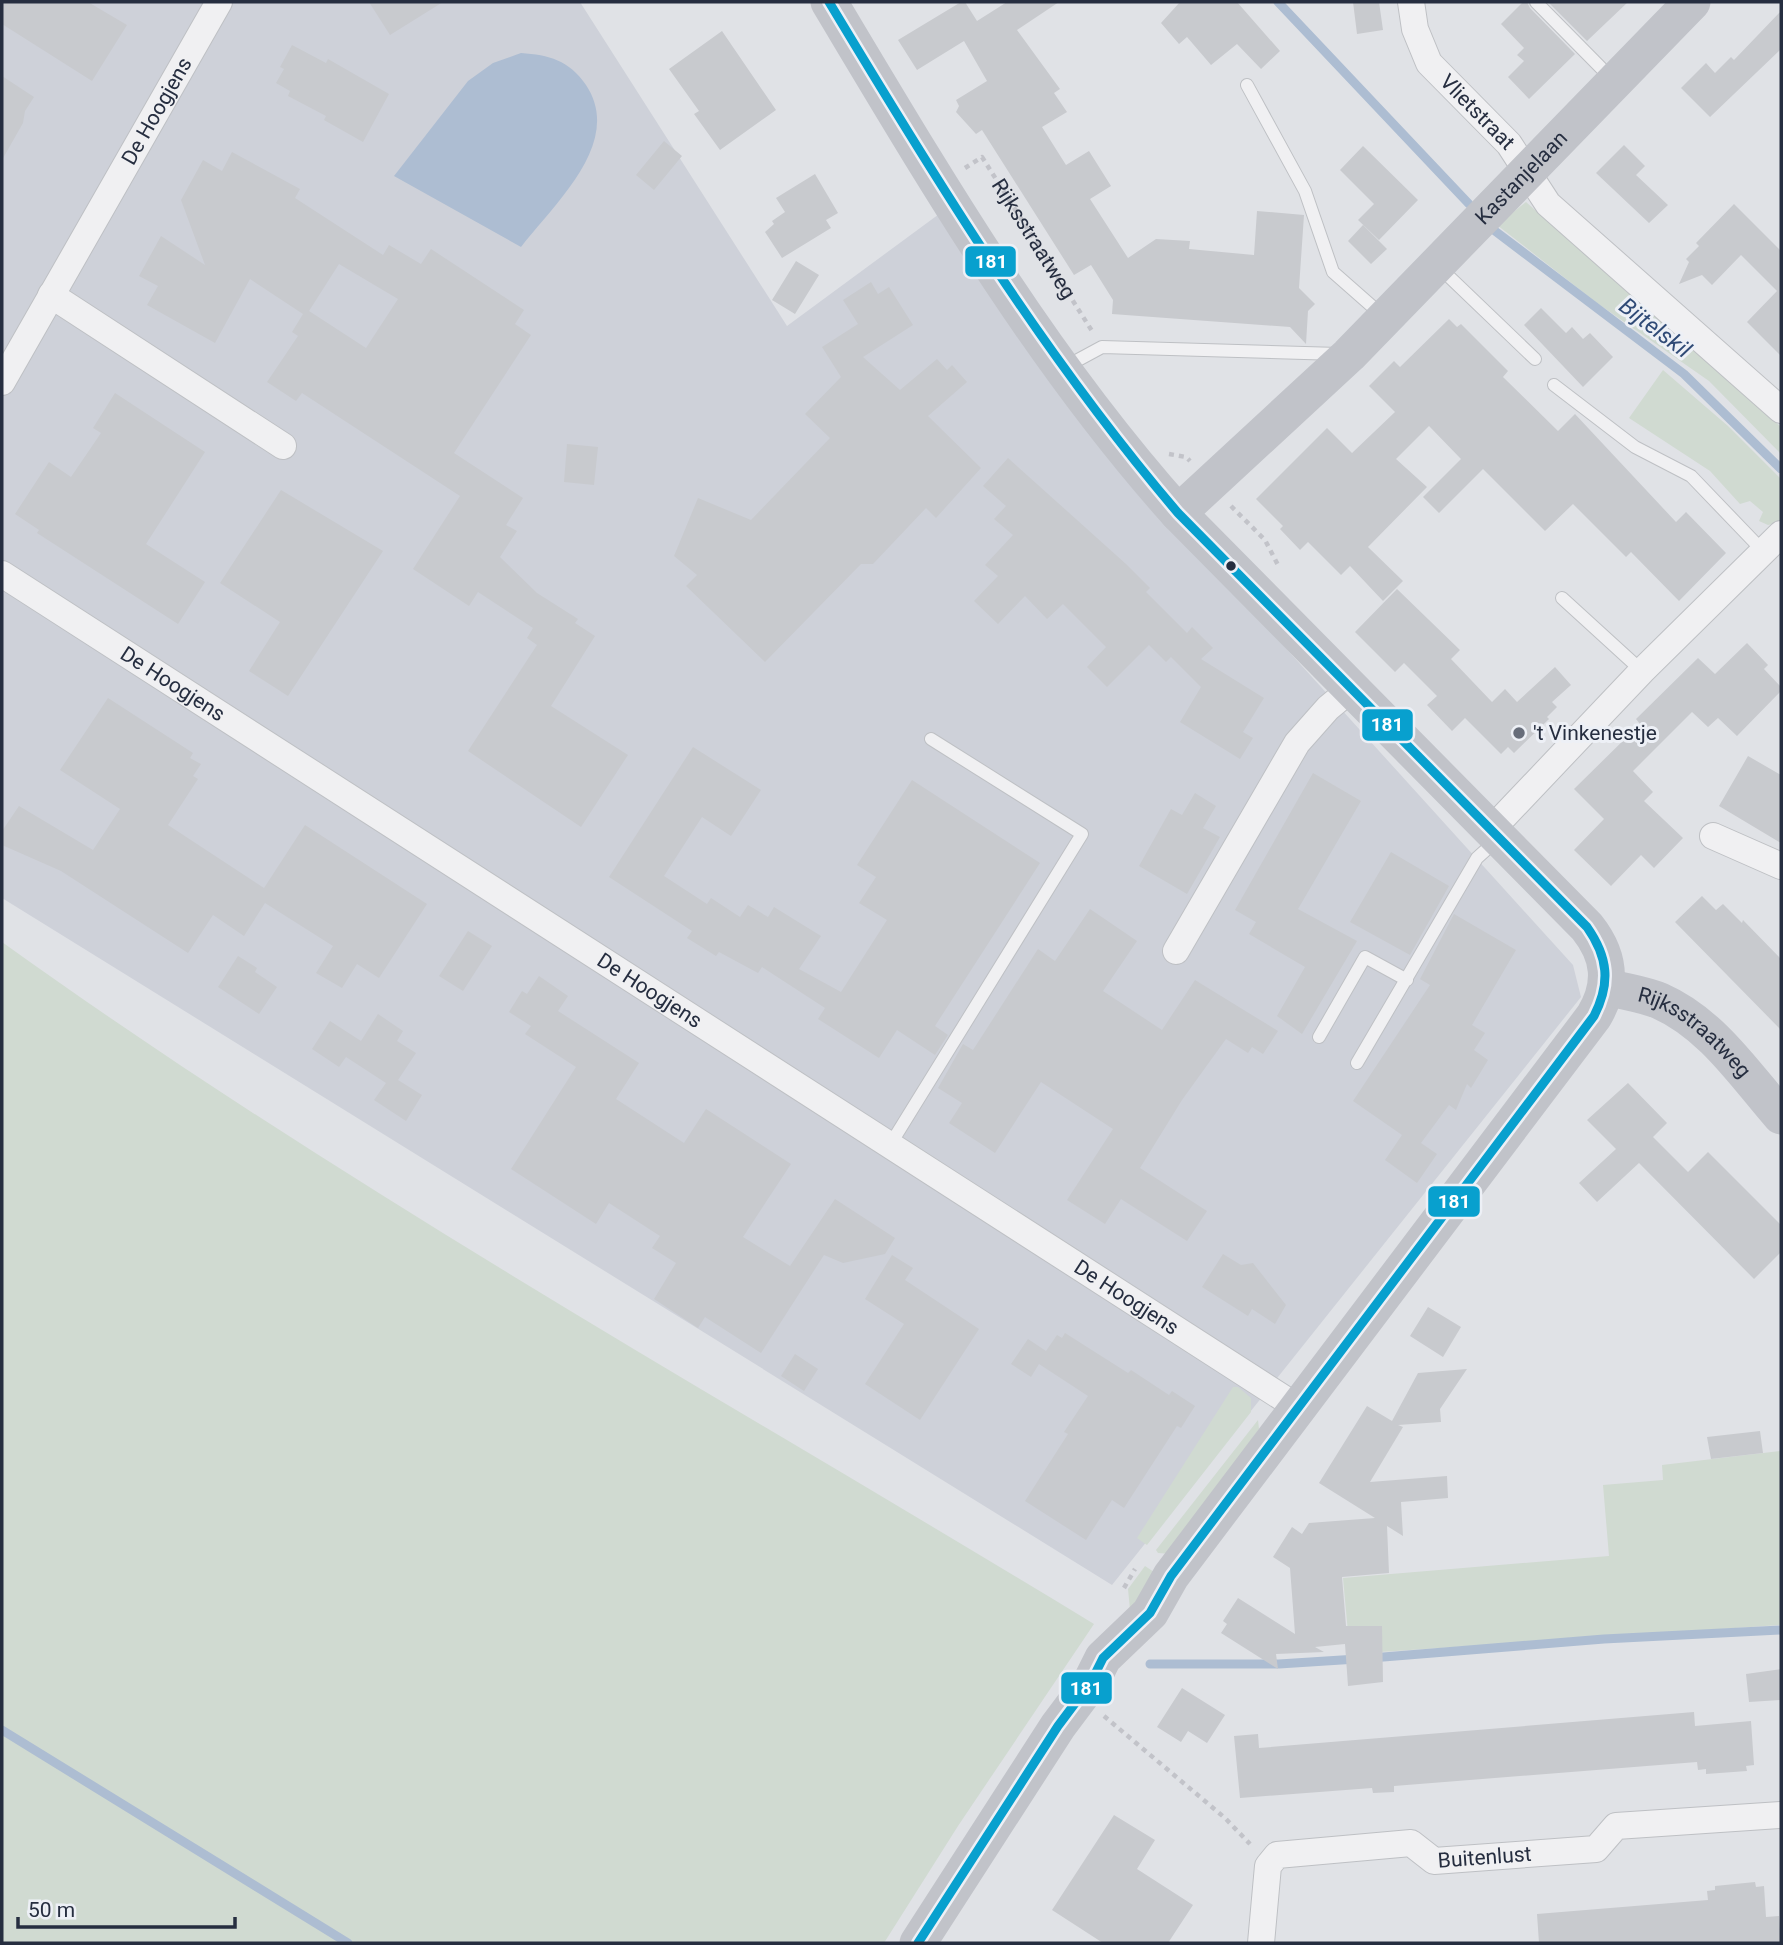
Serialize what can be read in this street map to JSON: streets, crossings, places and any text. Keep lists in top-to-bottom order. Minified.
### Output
{"streets":{"street":["De Hoogjens","Vlietstraat","Kastanjelaan","Rijksstraatweg","Buitenlust"]},"crossings":[["Vlietstraat","Kastanjelaan"],["Kastanjelaan","Rijksstraatweg"]],"water":["Bijtelskil"],"places":["'t Vinkenestje"],"lines":["transit line 181"],"scale_bar":"50 m"}
